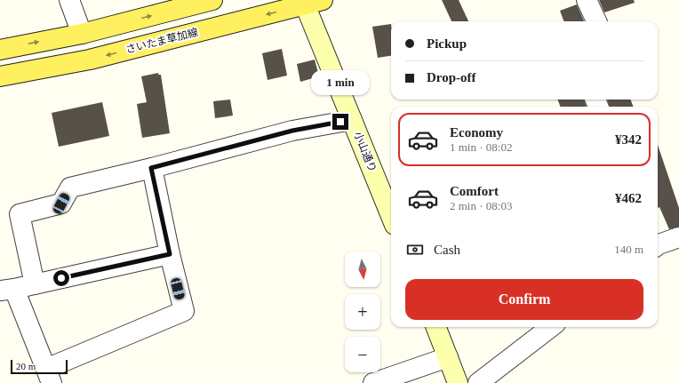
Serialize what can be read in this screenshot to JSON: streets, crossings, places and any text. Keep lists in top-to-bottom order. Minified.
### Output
{"streets":{"main road":["さいたま草加線"],"street":["小山通り"]},"crossings":[["さいたま草加線","小山通り"]],"scale_bar":"20 m","north":"bottom","page":{"banner":["Pickup","Drop-off"],"bubble":"1 min","list":[{"name":"Economy","note":"1 min · 08:02","value":"¥342"},{"name":"Comfort","note":"2 min · 08:03","value":"¥462"}],"pay":["Cash","140 m"],"map_buttons":["+","−"],"buttons":"Confirm","scale":"20 m"}}
